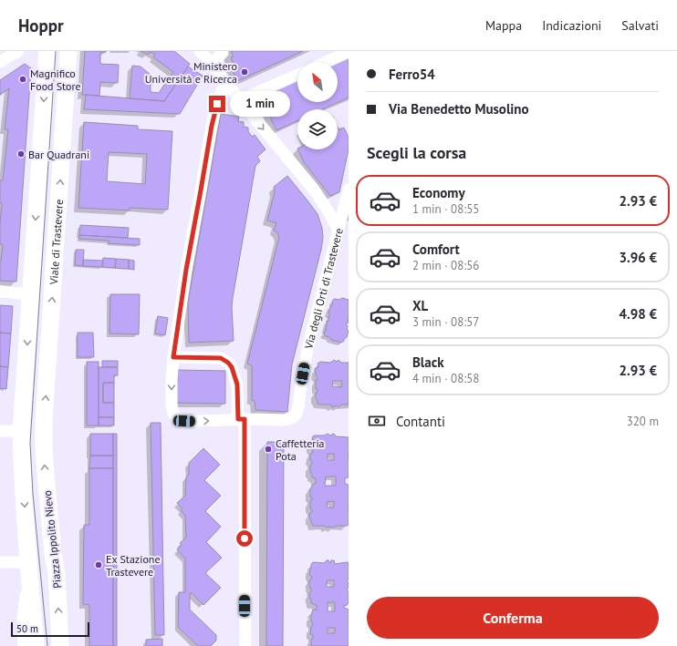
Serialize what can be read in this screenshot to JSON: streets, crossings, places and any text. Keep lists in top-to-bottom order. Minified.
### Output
{"streets":{"main road":["Viale di Trastevere","Piazza Ippolito Nievo"],"street":["Via degli Orti di Trastevere"]},"crossings":[["Viale di Trastevere","Piazza Ippolito Nievo"]],"places":["Ministero Università e Ricerca","Magnifico Food Store","Bar Quadrani","Caffetteria Pota","Ex Stazione Trastevere"],"scale_bar":"50 m","north":"top left","page":{"header":"Hoppr","nav":["Mappa","Indicazioni","Salvati"],"banner":["Ferro54","Via Benedetto Musolino"],"bubble":"1 min","heading":"Scegli la corsa","list":[{"name":"Economy","note":"1 min · 08:55","value":"2.93 €"},{"name":"Comfort","note":"2 min · 08:56","value":"3.96 €"},{"name":"XL","note":"3 min · 08:57","value":"4.98 €"},{"name":"Black","note":"4 min · 08:58","value":"2.93 €"}],"pay":["Contanti","320 m"],"buttons":"Conferma","scale":"50 m"}}
